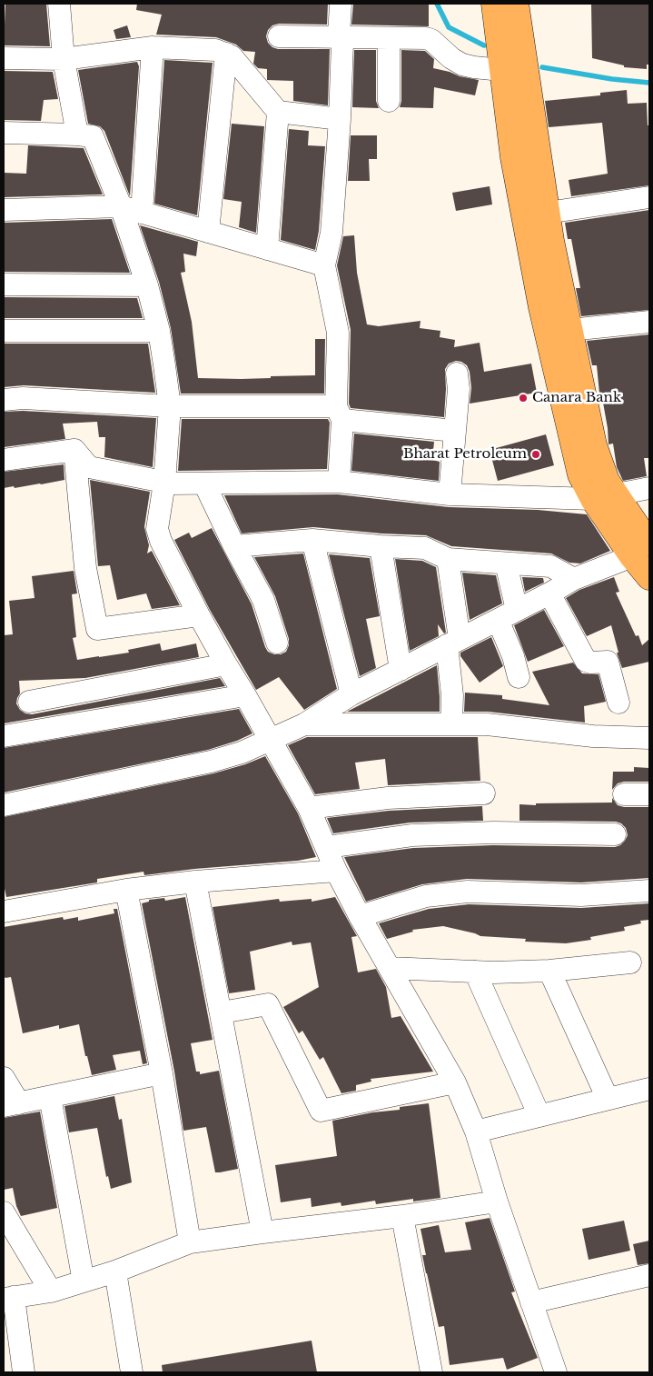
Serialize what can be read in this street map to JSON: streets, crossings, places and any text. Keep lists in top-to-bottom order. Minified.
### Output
{"places":["Canara Bank","Bharat Petroleum"]}
